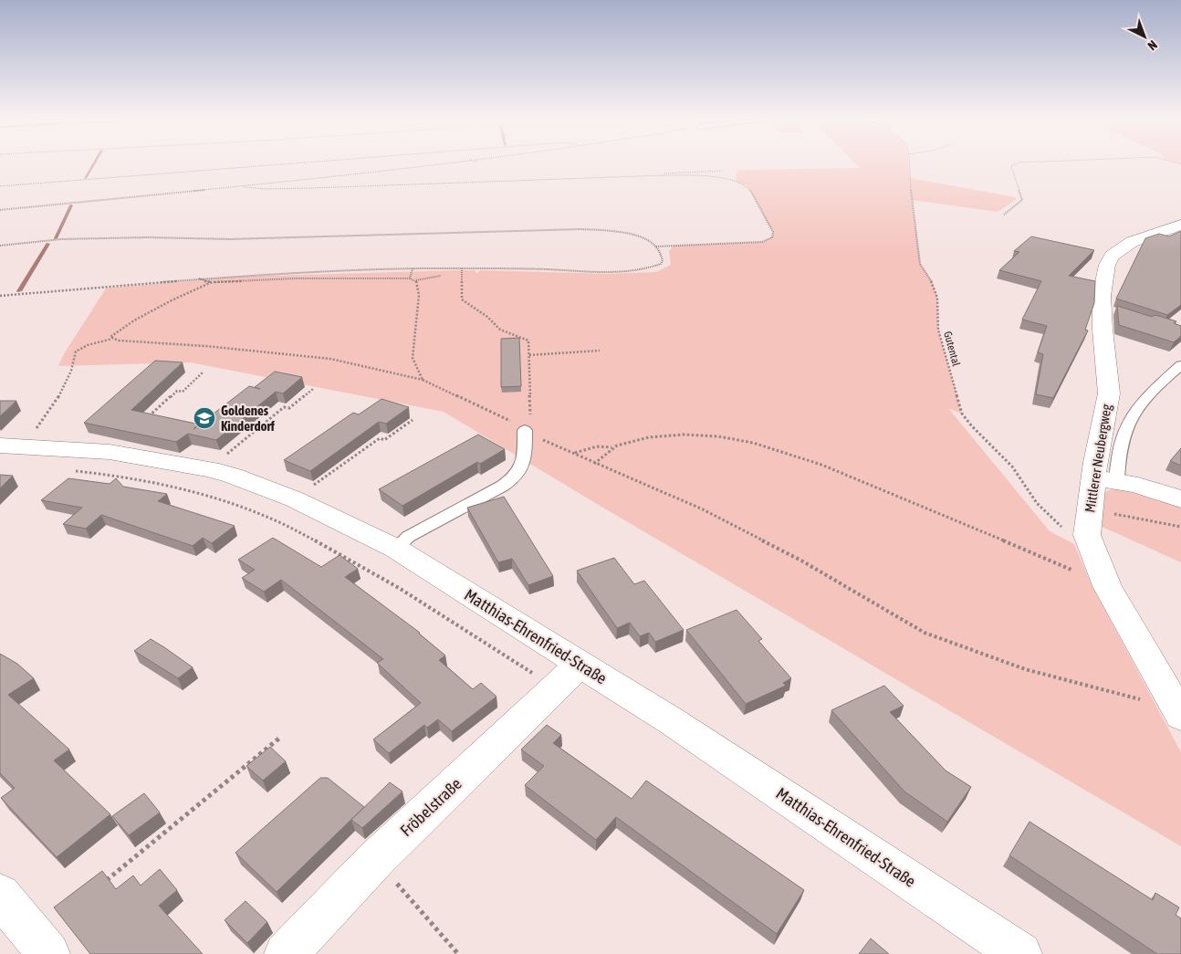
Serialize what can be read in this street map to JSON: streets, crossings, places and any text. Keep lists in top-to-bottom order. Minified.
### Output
{"streets":{"street":["Mittlerer Neubergweg","Matthias-Ehrenfried-Straße","Fröbelstraße"],"path":["Gutental"]},"crossings":[["Gutental","Mittlerer Neubergweg"],["Matthias-Ehrenfried-Straße","Fröbelstraße"]],"places":{"school or university":["Goldenes Kinderdorf"]},"north":"bottom right"}
